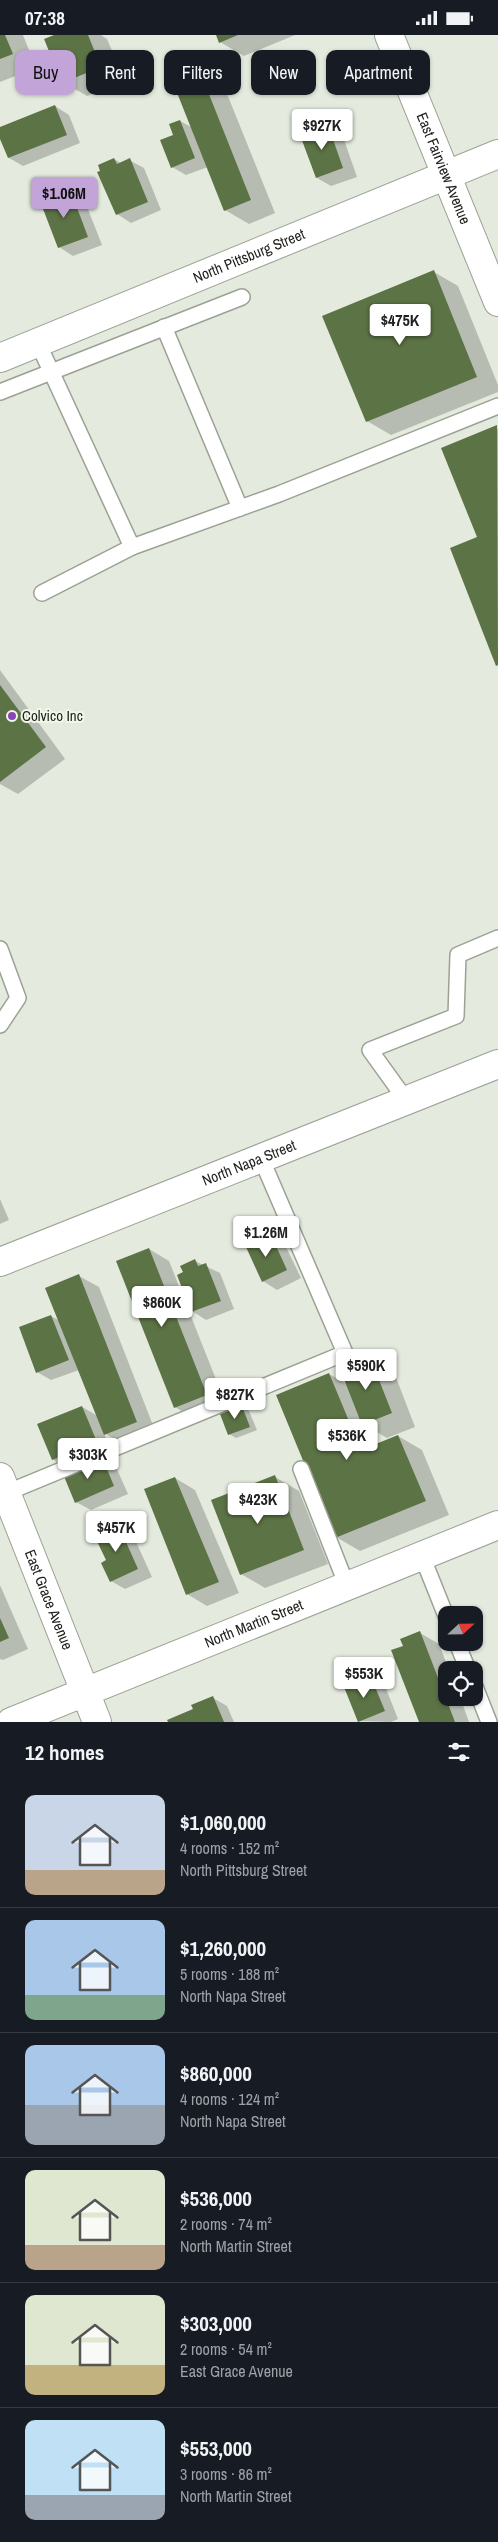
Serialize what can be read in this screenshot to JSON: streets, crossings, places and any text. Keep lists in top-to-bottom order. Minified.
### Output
{"streets":{"street":["East Fairview Avenue","North Pittsburg Street","North Napa Street","East Grace Avenue","North Martin Street"]},"crossings":[["East Fairview Avenue","North Pittsburg Street"],["East Grace Avenue","North Martin Street"]],"places":["Colvico Inc"],"north":"right","page":{"status":"07:38","chip":["Buy","Rent","Filters","New","Apartment"],"price":["$927K","$1.06M","$475K","$1.26M","$860K","$590K","$827K","$536K","$303K","$423K","$457K","$553K"],"heading":"12 homes","list":[{"name":"$1,060,000","note":"4 rooms · 152 m² · North Pittsburg Street"},{"name":"$1,260,000","note":"5 rooms · 188 m² · North Napa Street"},{"name":"$860,000","note":"4 rooms · 124 m² · North Napa Street"},{"name":"$536,000","note":"2 rooms · 74 m² · North Martin Street"},{"name":"$303,000","note":"2 rooms · 54 m² · East Grace Avenue"},{"name":"$553,000","note":"3 rooms · 86 m² · North Martin Street"}]}}
